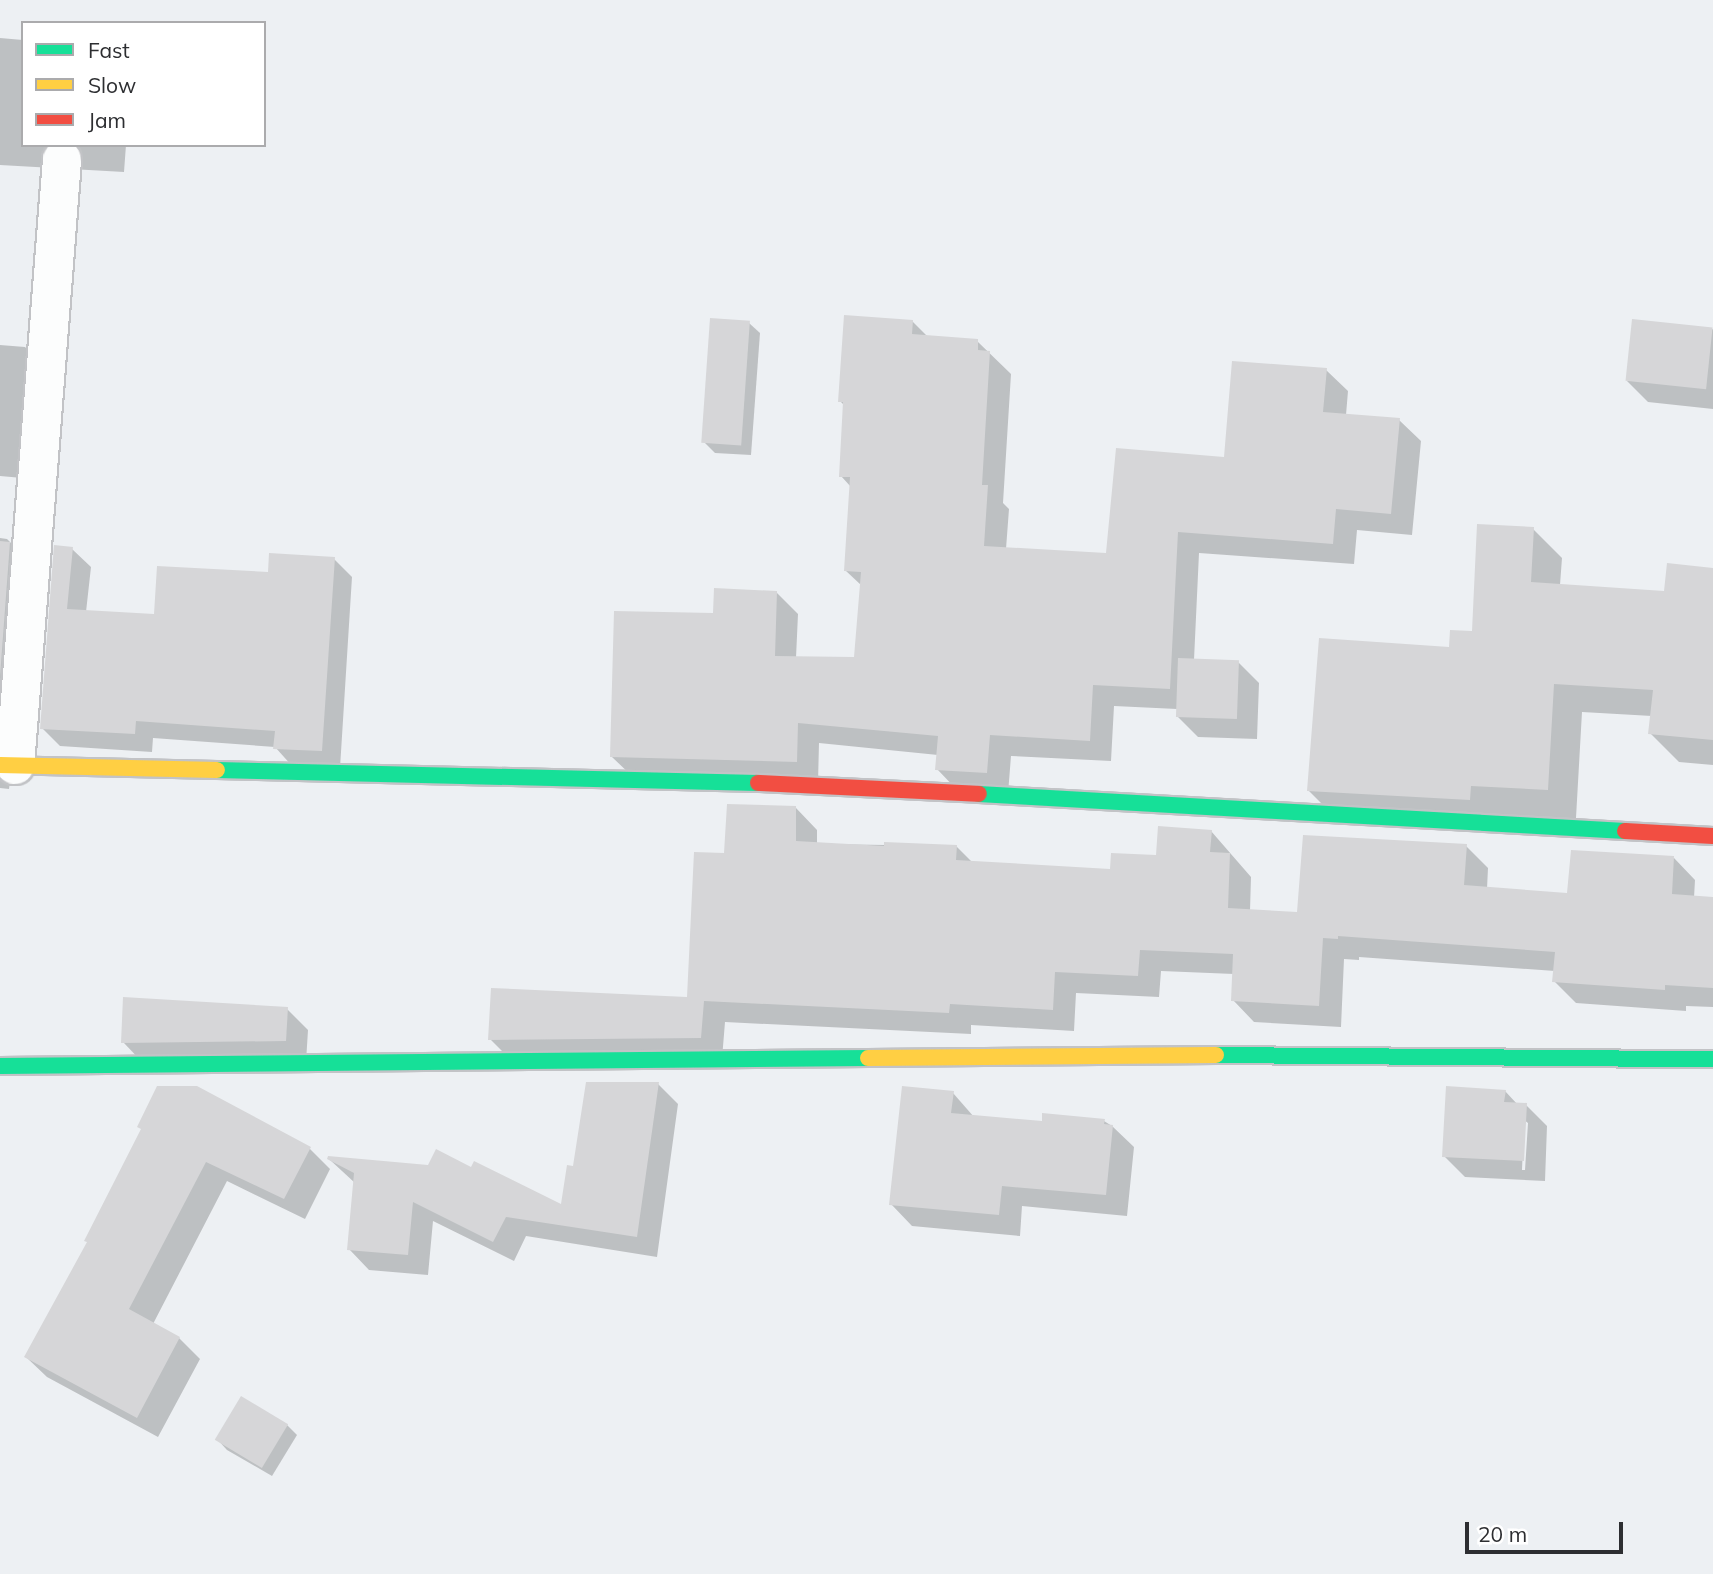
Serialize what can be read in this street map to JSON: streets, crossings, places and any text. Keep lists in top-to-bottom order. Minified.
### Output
{"legend":["Fast","Slow","Jam"],"scale_bar":"20 m"}
